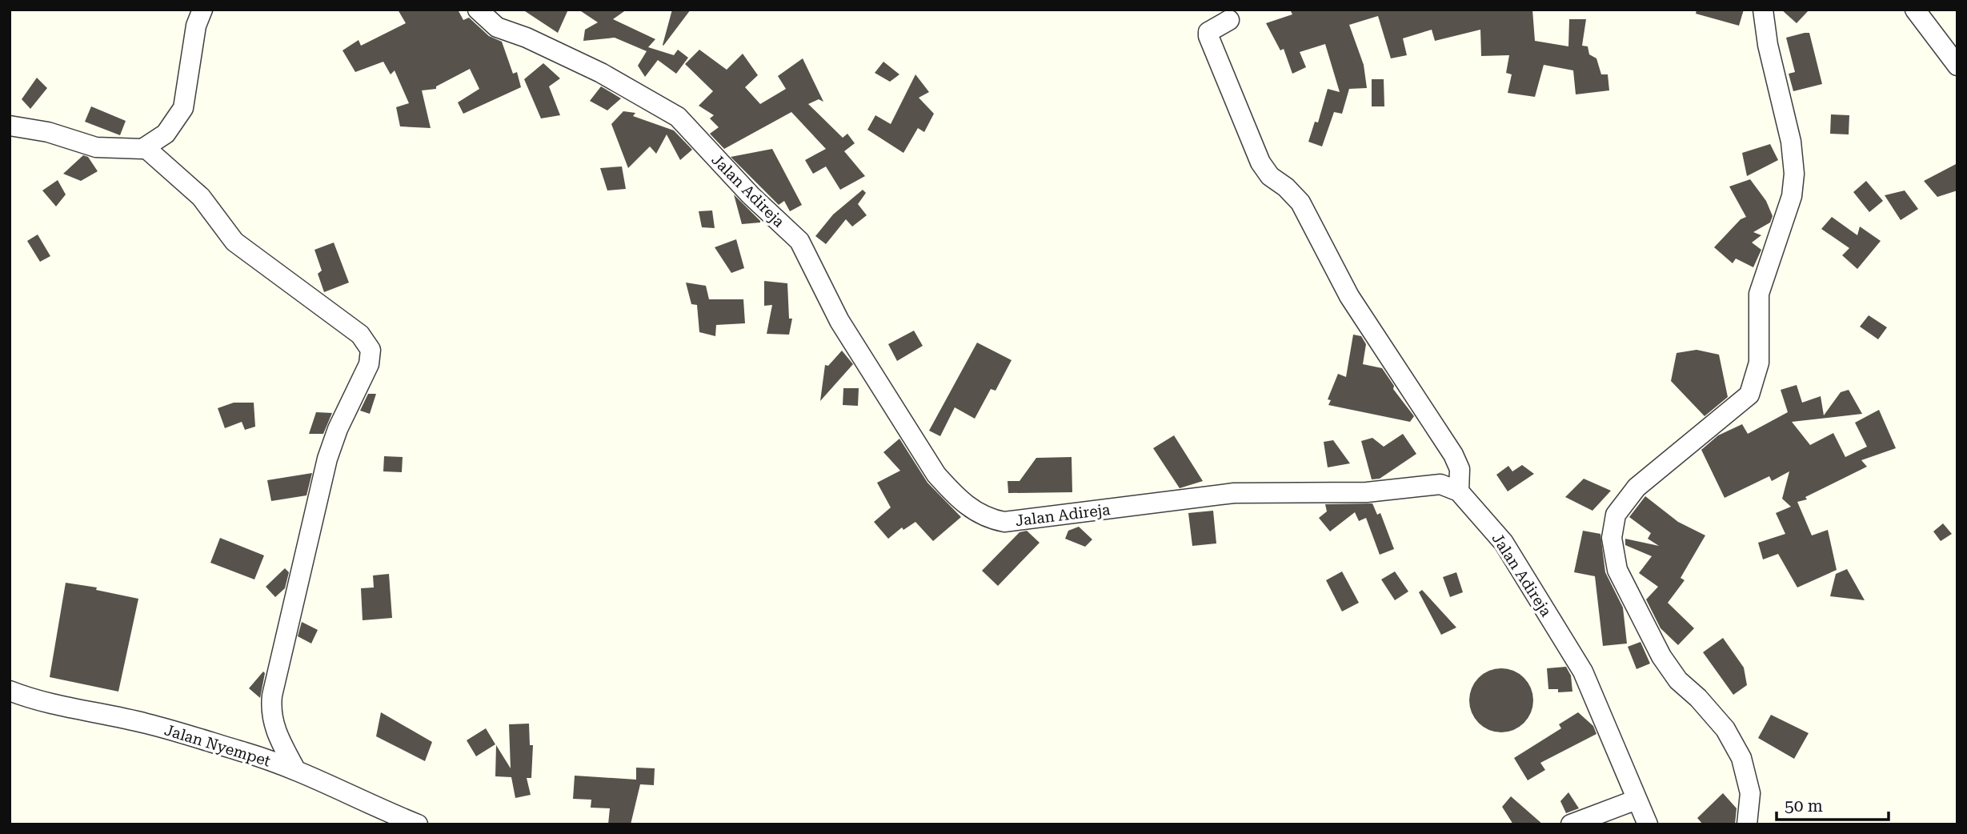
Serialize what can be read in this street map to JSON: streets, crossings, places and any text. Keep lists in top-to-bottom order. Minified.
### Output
{"streets":{"street":["Jalan Adireja","Jalan Nyempet"]},"scale_bar":"50 m"}
